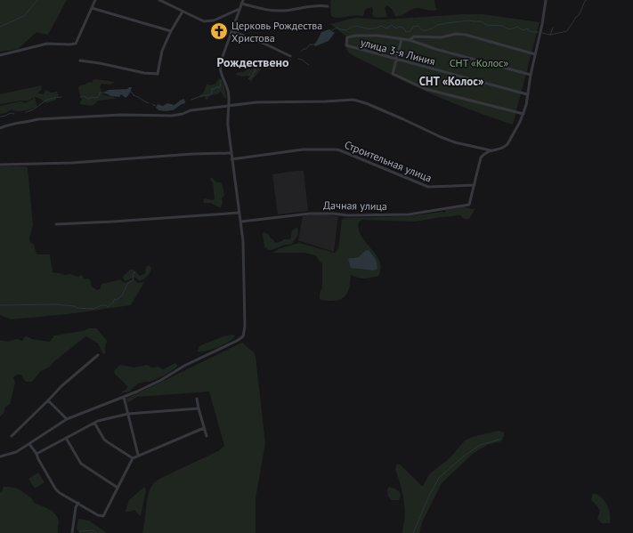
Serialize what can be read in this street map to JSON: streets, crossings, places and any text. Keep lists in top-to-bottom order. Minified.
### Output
{"streets":{"street":["улица 3-я Линия","Строительная улица","Дачная улица"]},"crossings":[["Строительная улица","Дачная улица"]],"districts":["Рождествено","СНТ «Колос»"],"parks":["СНТ «Колос»"],"places":{"church":["Церковь Рождества Христова"]}}
